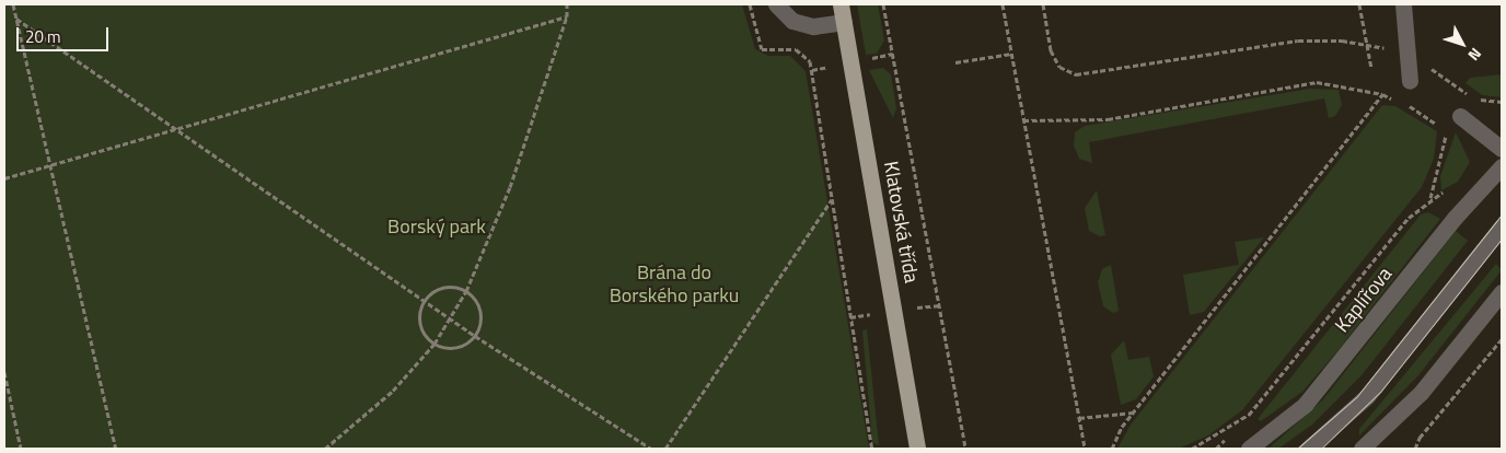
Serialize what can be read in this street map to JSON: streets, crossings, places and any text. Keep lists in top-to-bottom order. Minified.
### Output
{"streets":{"main road":["Klatovská třída"],"street":["Kaplířova"]},"parks":["Borský park","Brána do Borského parku"],"scale_bar":"20 m","north":"bottom right"}
